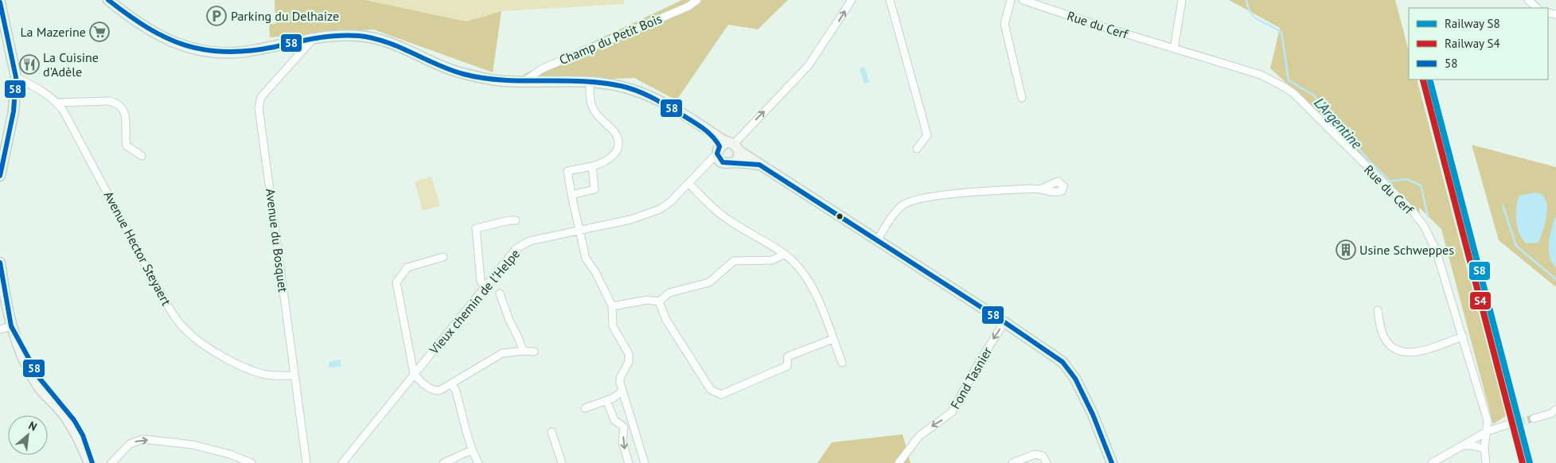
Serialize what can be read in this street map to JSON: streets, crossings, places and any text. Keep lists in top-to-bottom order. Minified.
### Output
{"streets":{"street":["Rue du Cerf","Champ du Petit Bois","Avenue du Bosquet","Avenue Hector Steyaert","Vieux chemin de l'Helpe","Fond Tasnier"]},"crossings":[["Avenue du Bosquet","Avenue Hector Steyaert"]],"one_way":["Fond Tasnier"],"water":["L'Argentine"],"places":{"parking":["Parking du Delhaize"],"supermarket":["La Mazerine"],"restaurant":["La Cuisine d'Adèle"],"building":["Usine Schweppes"]},"lines":["transit line 58","rail line S8","rail line S4"],"legend":["Railway S8","Railway S4","58"],"north":"top right"}
